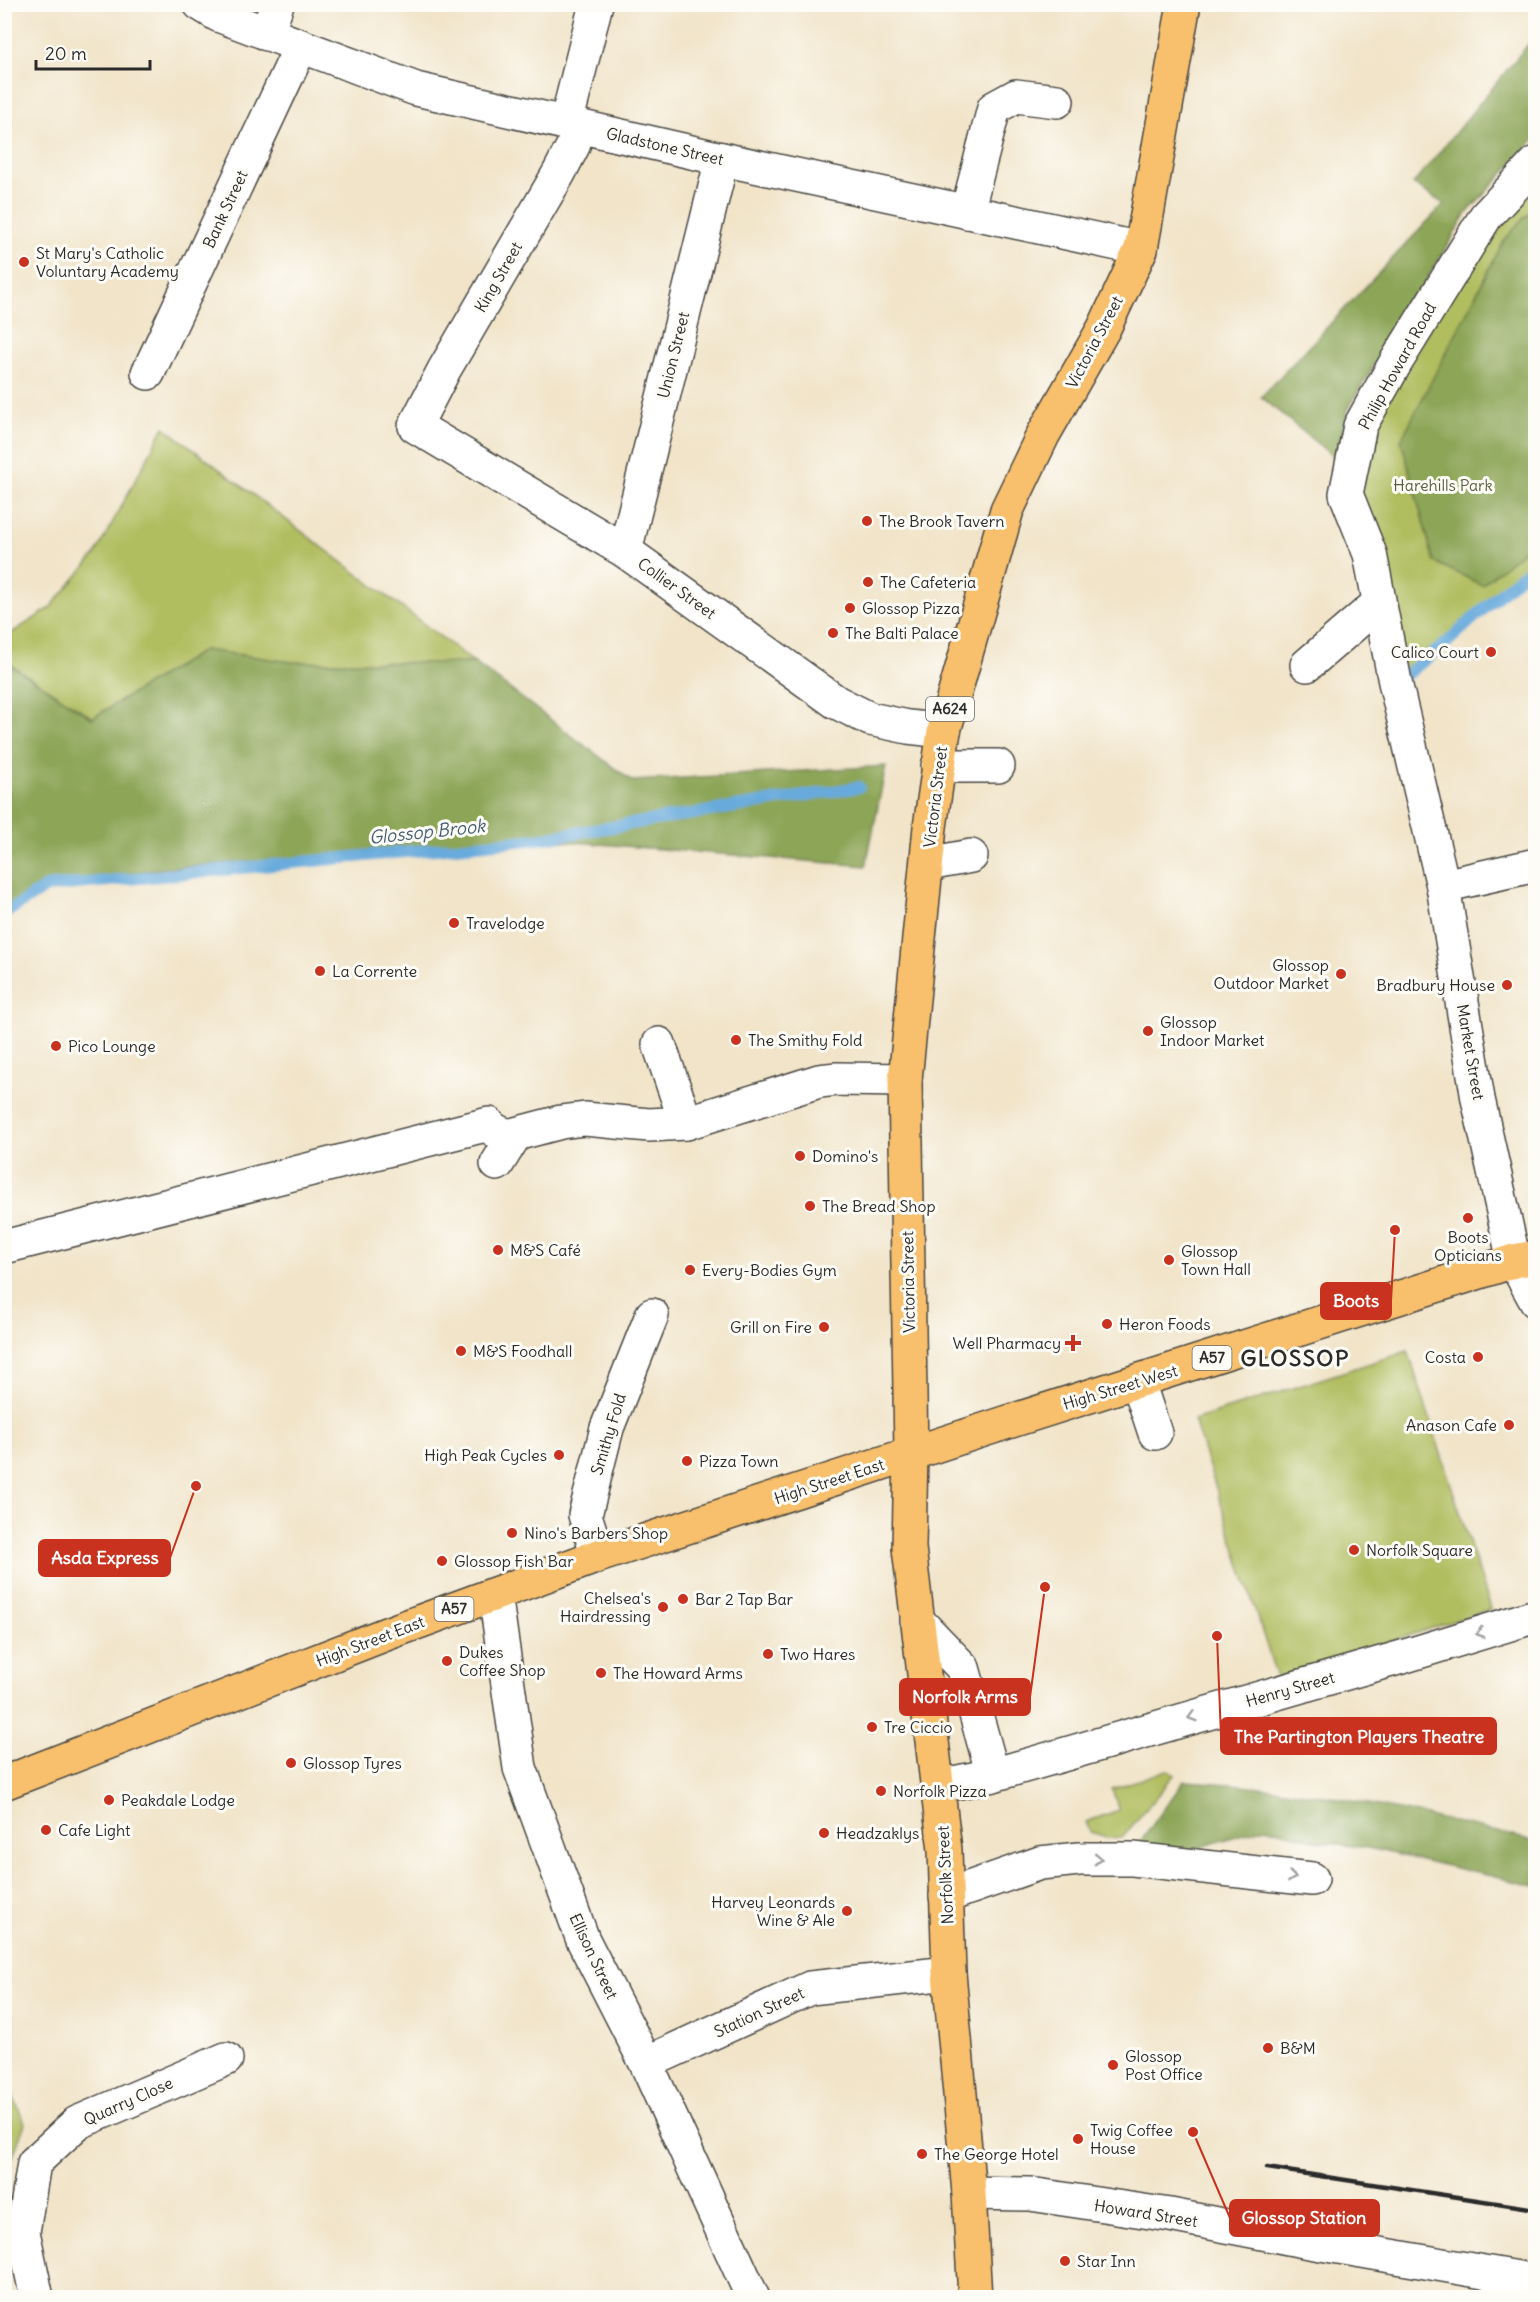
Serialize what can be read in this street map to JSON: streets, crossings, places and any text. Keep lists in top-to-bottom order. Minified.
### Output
{"streets":{"main road":["Victoria Street","A624","A57","High Street West","High Street East","Norfolk Street"],"street":["Gladstone Street","Bank Street","King Street","Union Street","Philip Howard Road","Collier Street","Market Street","Smithy Fold","Henry Street","Ellison Street","Station Street","Quarry Close","Howard Street"]},"crossings":[["Gladstone Street","Bank Street"],["Gladstone Street","King Street"],["Gladstone Street","Victoria Street"],["Gladstone Street","Union Street"],["King Street","Collier Street"],["Victoria Street","Collier Street"],["Victoria Street","High Street West"],["Victoria Street","High Street East"],["Victoria Street","Norfolk Street"],["Union Street","Collier Street"],["Philip Howard Road","Market Street"],["Market Street","High Street West"],["High Street West","High Street East"],["High Street West","Norfolk Street"],["Smithy Fold","High Street East"],["High Street East","Norfolk Street"],["High Street East","Ellison Street"],["Henry Street","Norfolk Street"],["Norfolk Street","Station Street"],["Norfolk Street","Howard Street"],["Ellison Street","Station Street"]],"districts":["GLOSSOP"],"water":["Glossop Brook"],"parks":["Harehills Park"],"places":{"other":["St Mary's Catholic Voluntary Academy","The Brook Tavern","The Cafeteria","Glossop Pizza","The Balti Palace","Calico Court","Travelodge","La Corrente","Glossop Outdoor Market","Bradbury House","Glossop Indoor Market","The Smithy Fold","Pico Lounge","Domino's","The Bread Shop","Boots Opticians","Boots","M&S Café","Glossop Town Hall","Every-Bodies Gym","Heron Foods","Grill on Fire","M&S Foodhall","Costa","Anason Cafe","High Peak Cycles","Pizza Town","Asda Express","Nino's Barbers Shop","Norfolk Square","Glossop Fish Bar","Norfolk Arms","Bar 2 Tap Bar","Chelsea's Hairdressing","The Partington Players Theatre","Two Hares","Dukes Coffee Shop","The Howard Arms","Tre Ciccio","Glossop Tyres","Norfolk Pizza","Peakdale Lodge","Cafe Light","Headzaklys","Harvey Leonards Wine & Ale","B&M","Glossop Post Office","Glossop Station","Twig Coffee House","The George Hotel","Star Inn"],"health":["Well Pharmacy"]},"scale_bar":"20 m"}
